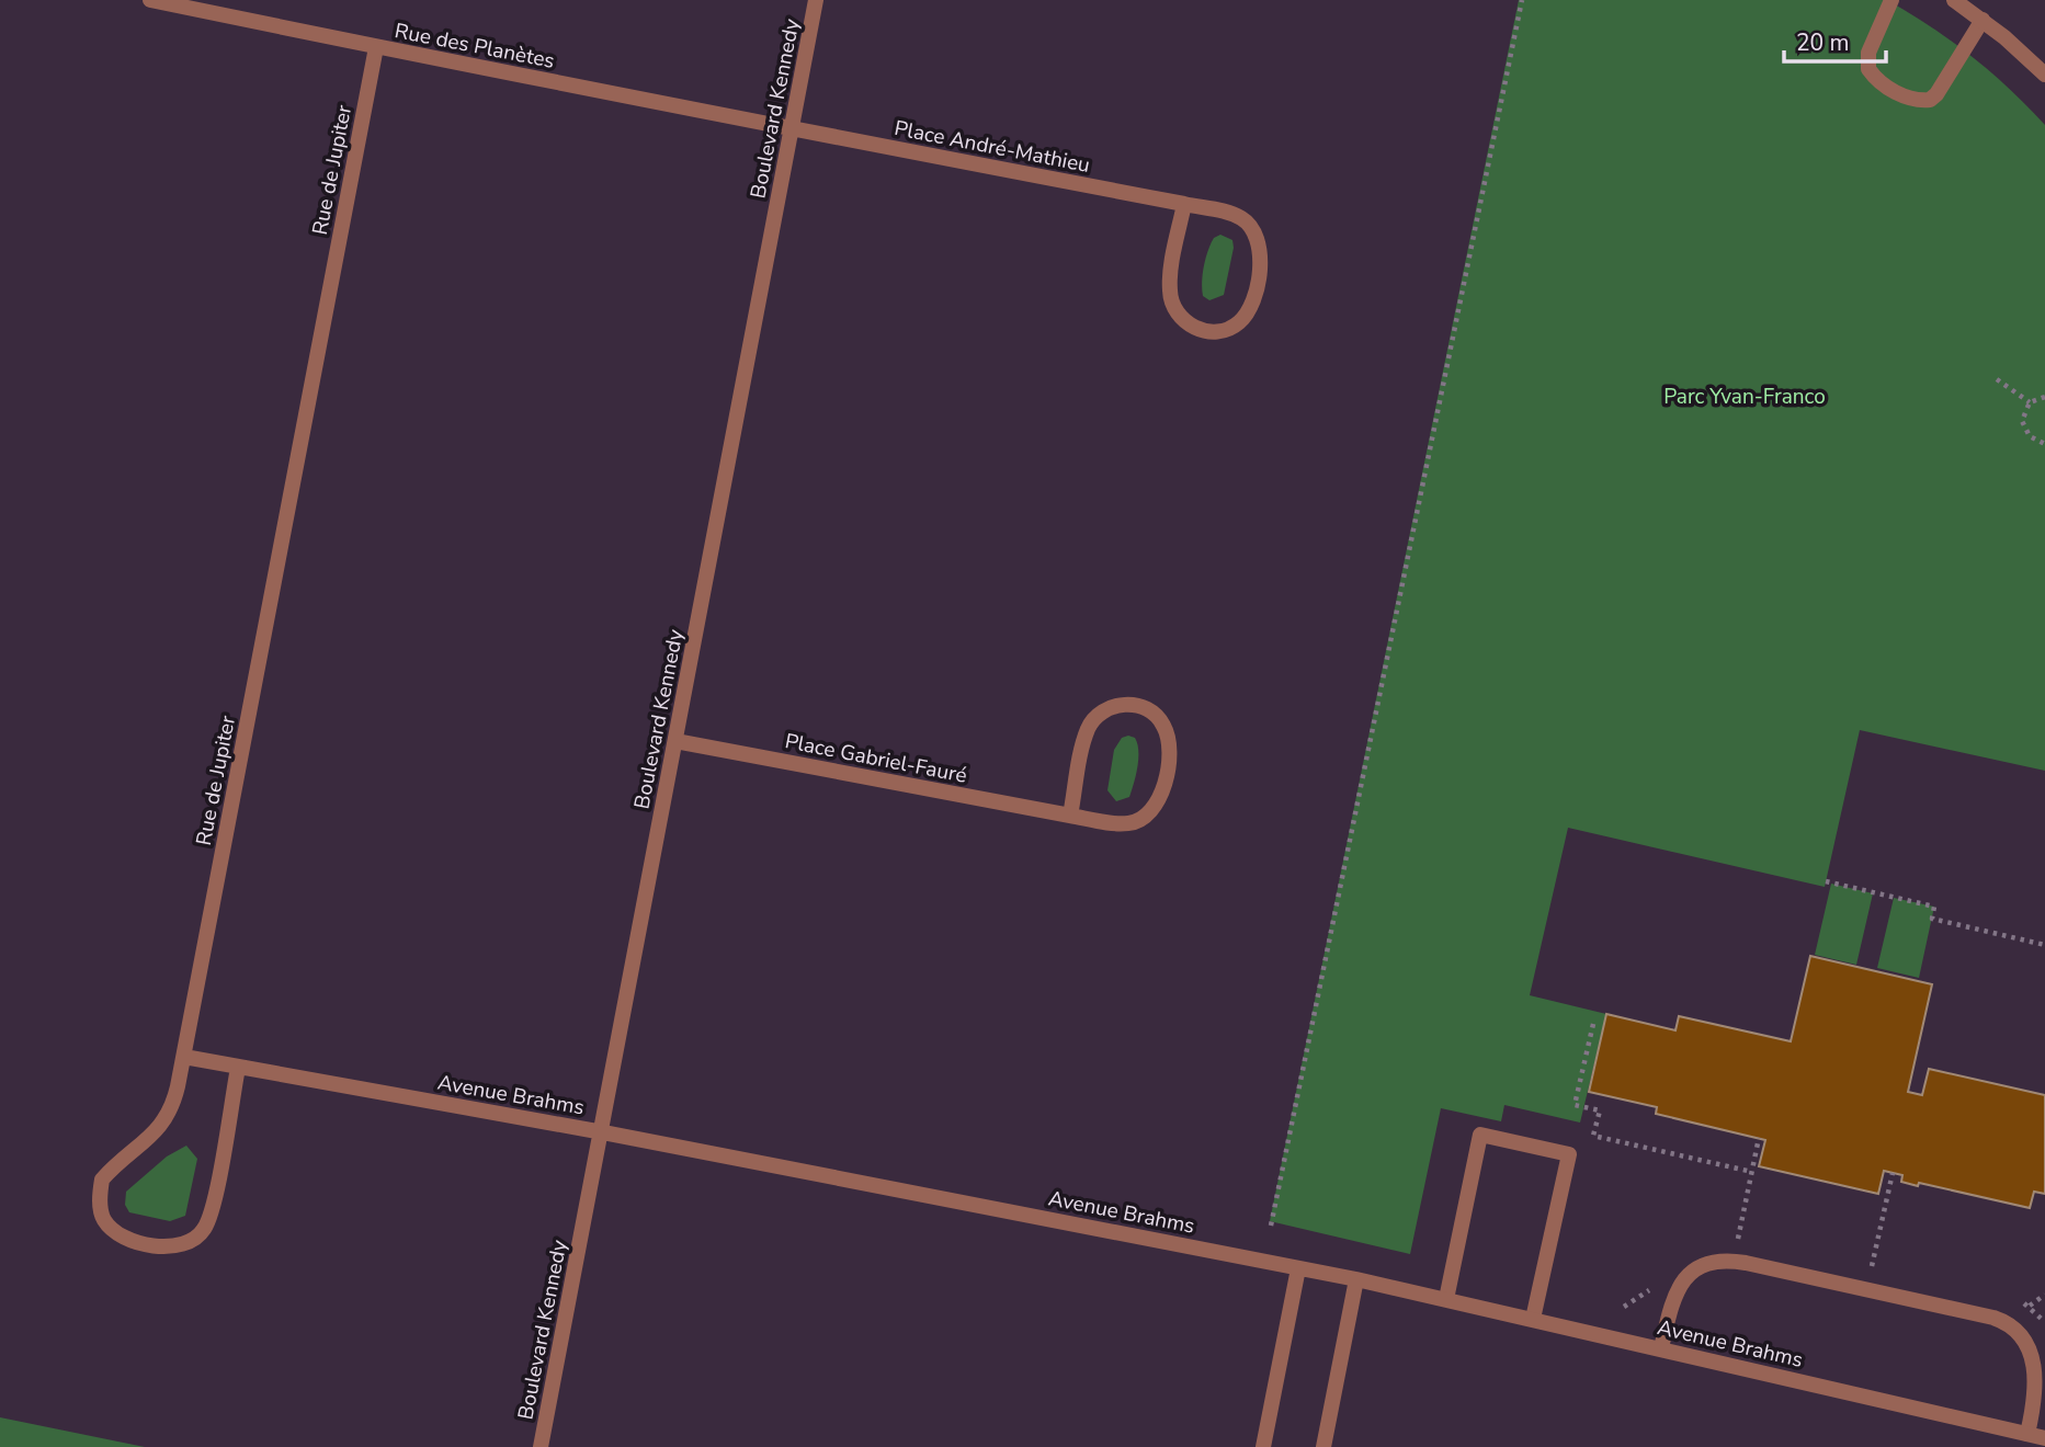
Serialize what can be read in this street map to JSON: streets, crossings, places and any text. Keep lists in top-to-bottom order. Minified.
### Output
{"streets":{"street":["Rue des Planètes","Boulevard Kennedy","Place André-Mathieu","Rue de Jupiter","Place Gabriel-Fauré","Avenue Brahms"]},"crossings":[["Rue des Planètes","Boulevard Kennedy"],["Rue des Planètes","Place André-Mathieu"],["Rue des Planètes","Rue de Jupiter"],["Boulevard Kennedy","Place André-Mathieu"],["Boulevard Kennedy","Place Gabriel-Fauré"],["Boulevard Kennedy","Avenue Brahms"],["Rue de Jupiter","Avenue Brahms"]],"parks":["Parc Yvan-Franco"],"scale_bar":"20 m"}
